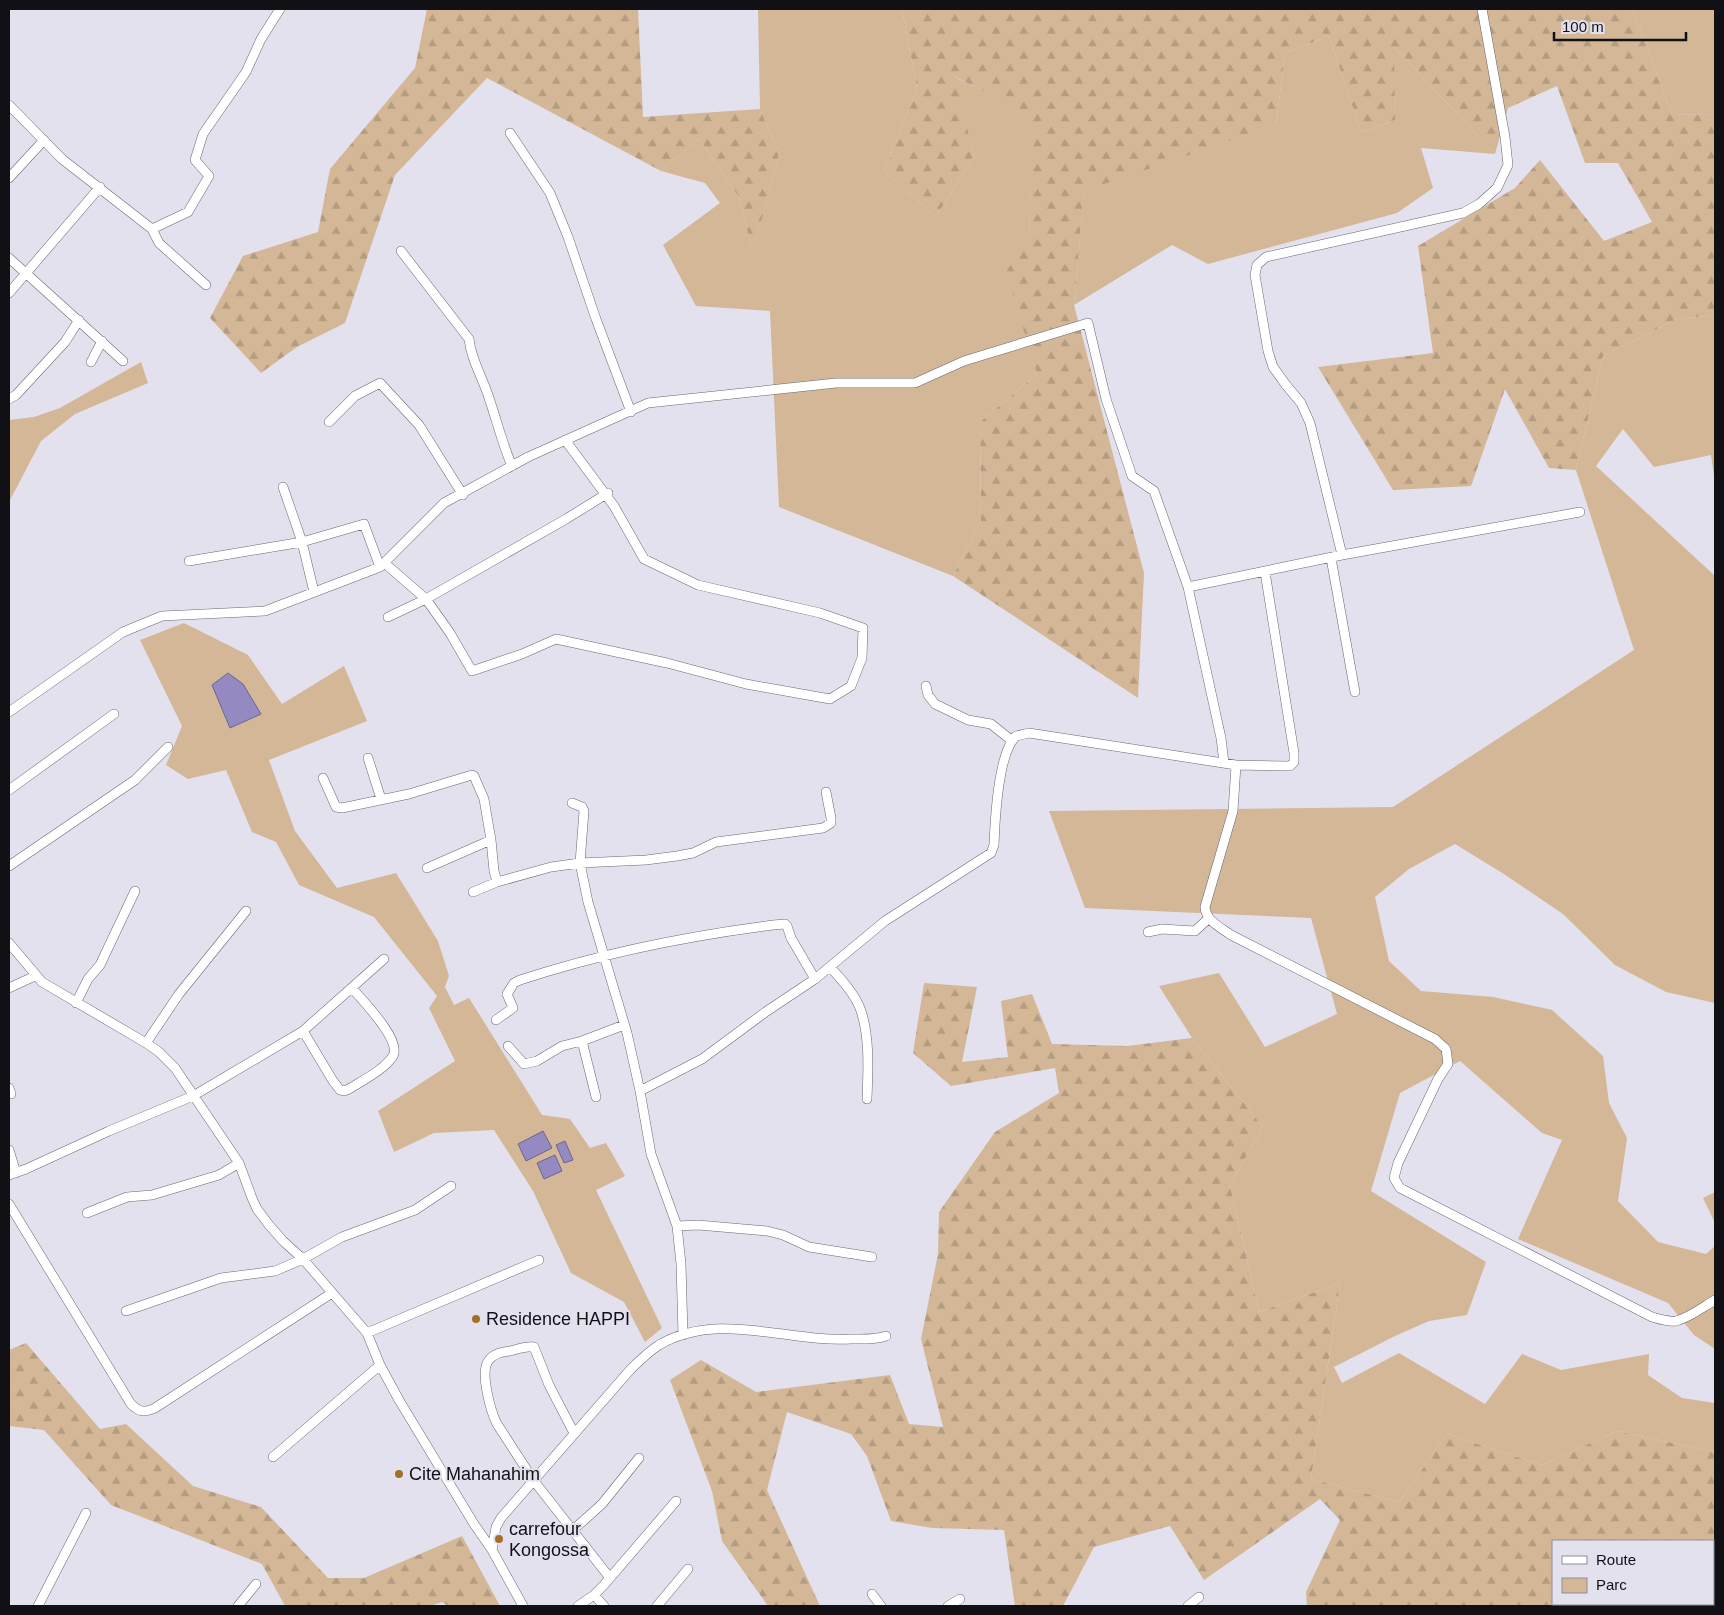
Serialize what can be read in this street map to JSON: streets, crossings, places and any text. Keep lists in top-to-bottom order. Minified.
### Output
{"places":["Residence HAPPI","Cite Mahanahim","carrefour Kongossa"],"legend":["Route","Parc"],"scale_bar":"100 m"}
